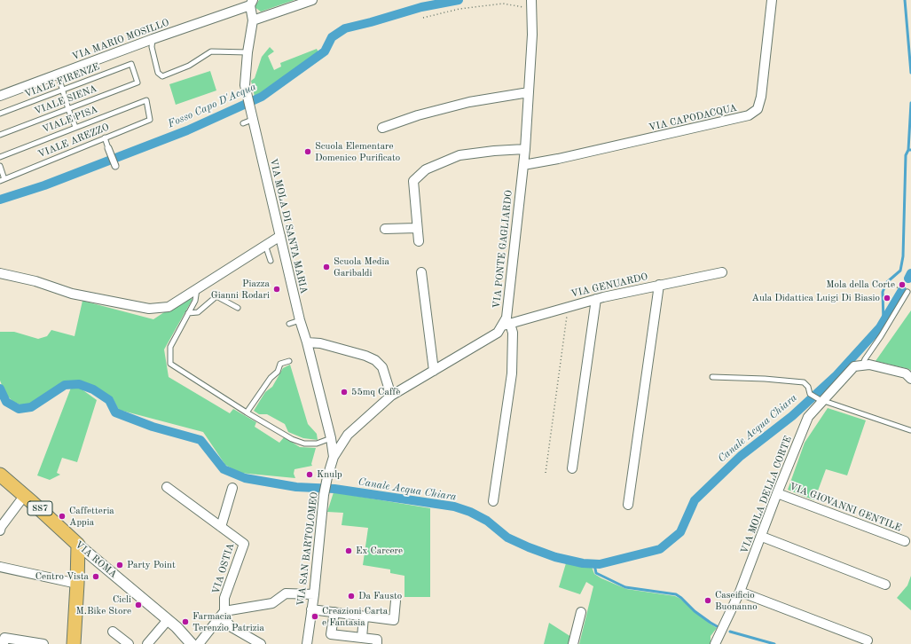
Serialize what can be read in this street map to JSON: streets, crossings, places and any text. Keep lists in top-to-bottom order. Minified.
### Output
{"streets":{"main road":["SS7","VIA ROMA"],"street":["VIA MARIO MOSILLO","VIA CAPODACQUA","VIA MOLA DI SANTA MARIA","VIA PONTE GAGLIARDO","VIA GENUARDO","VIA MOLA DELLA CORTE","VIA GIOVANNI GENTILE","VIA SAN BARTOLOMEO","VIA OSTIA"],"lane":["VIALE FIRENZE","VIALE SIENA","VIALE PISA","VIALE AREZZO"]},"crossings":[["VIA MARIO MOSILLO","VIA MOLA DI SANTA MARIA"],["VIALE FIRENZE","VIALE SIENA"],["VIA CAPODACQUA","VIA PONTE GAGLIARDO"],["VIALE PISA","VIALE AREZZO"],["VIA MOLA DI SANTA MARIA","VIA SAN BARTOLOMEO"],["VIA PONTE GAGLIARDO","VIA GENUARDO"],["VIA MOLA DELLA CORTE","VIA GIOVANNI GENTILE"]],"water":["Fosso Capo D'Acqua","Canale Acqua Chiara"],"places":["Scuola Elementare Domenico Purificato","Scuola Media Garibaldi","Mola della Corte","Piazza Gianni Rodari","Aula Didattica Luigi Di Biasio","55mq Caffè","Knulp","Caffetteria Appia","Ex Carcere","Party Point","Centro Vista","Da Fausto","Caseificio Buonanno","Cicli M.Bike Store","Creazioni Carta e Fantasia","Farmacia Terenzio Patrizia"]}
